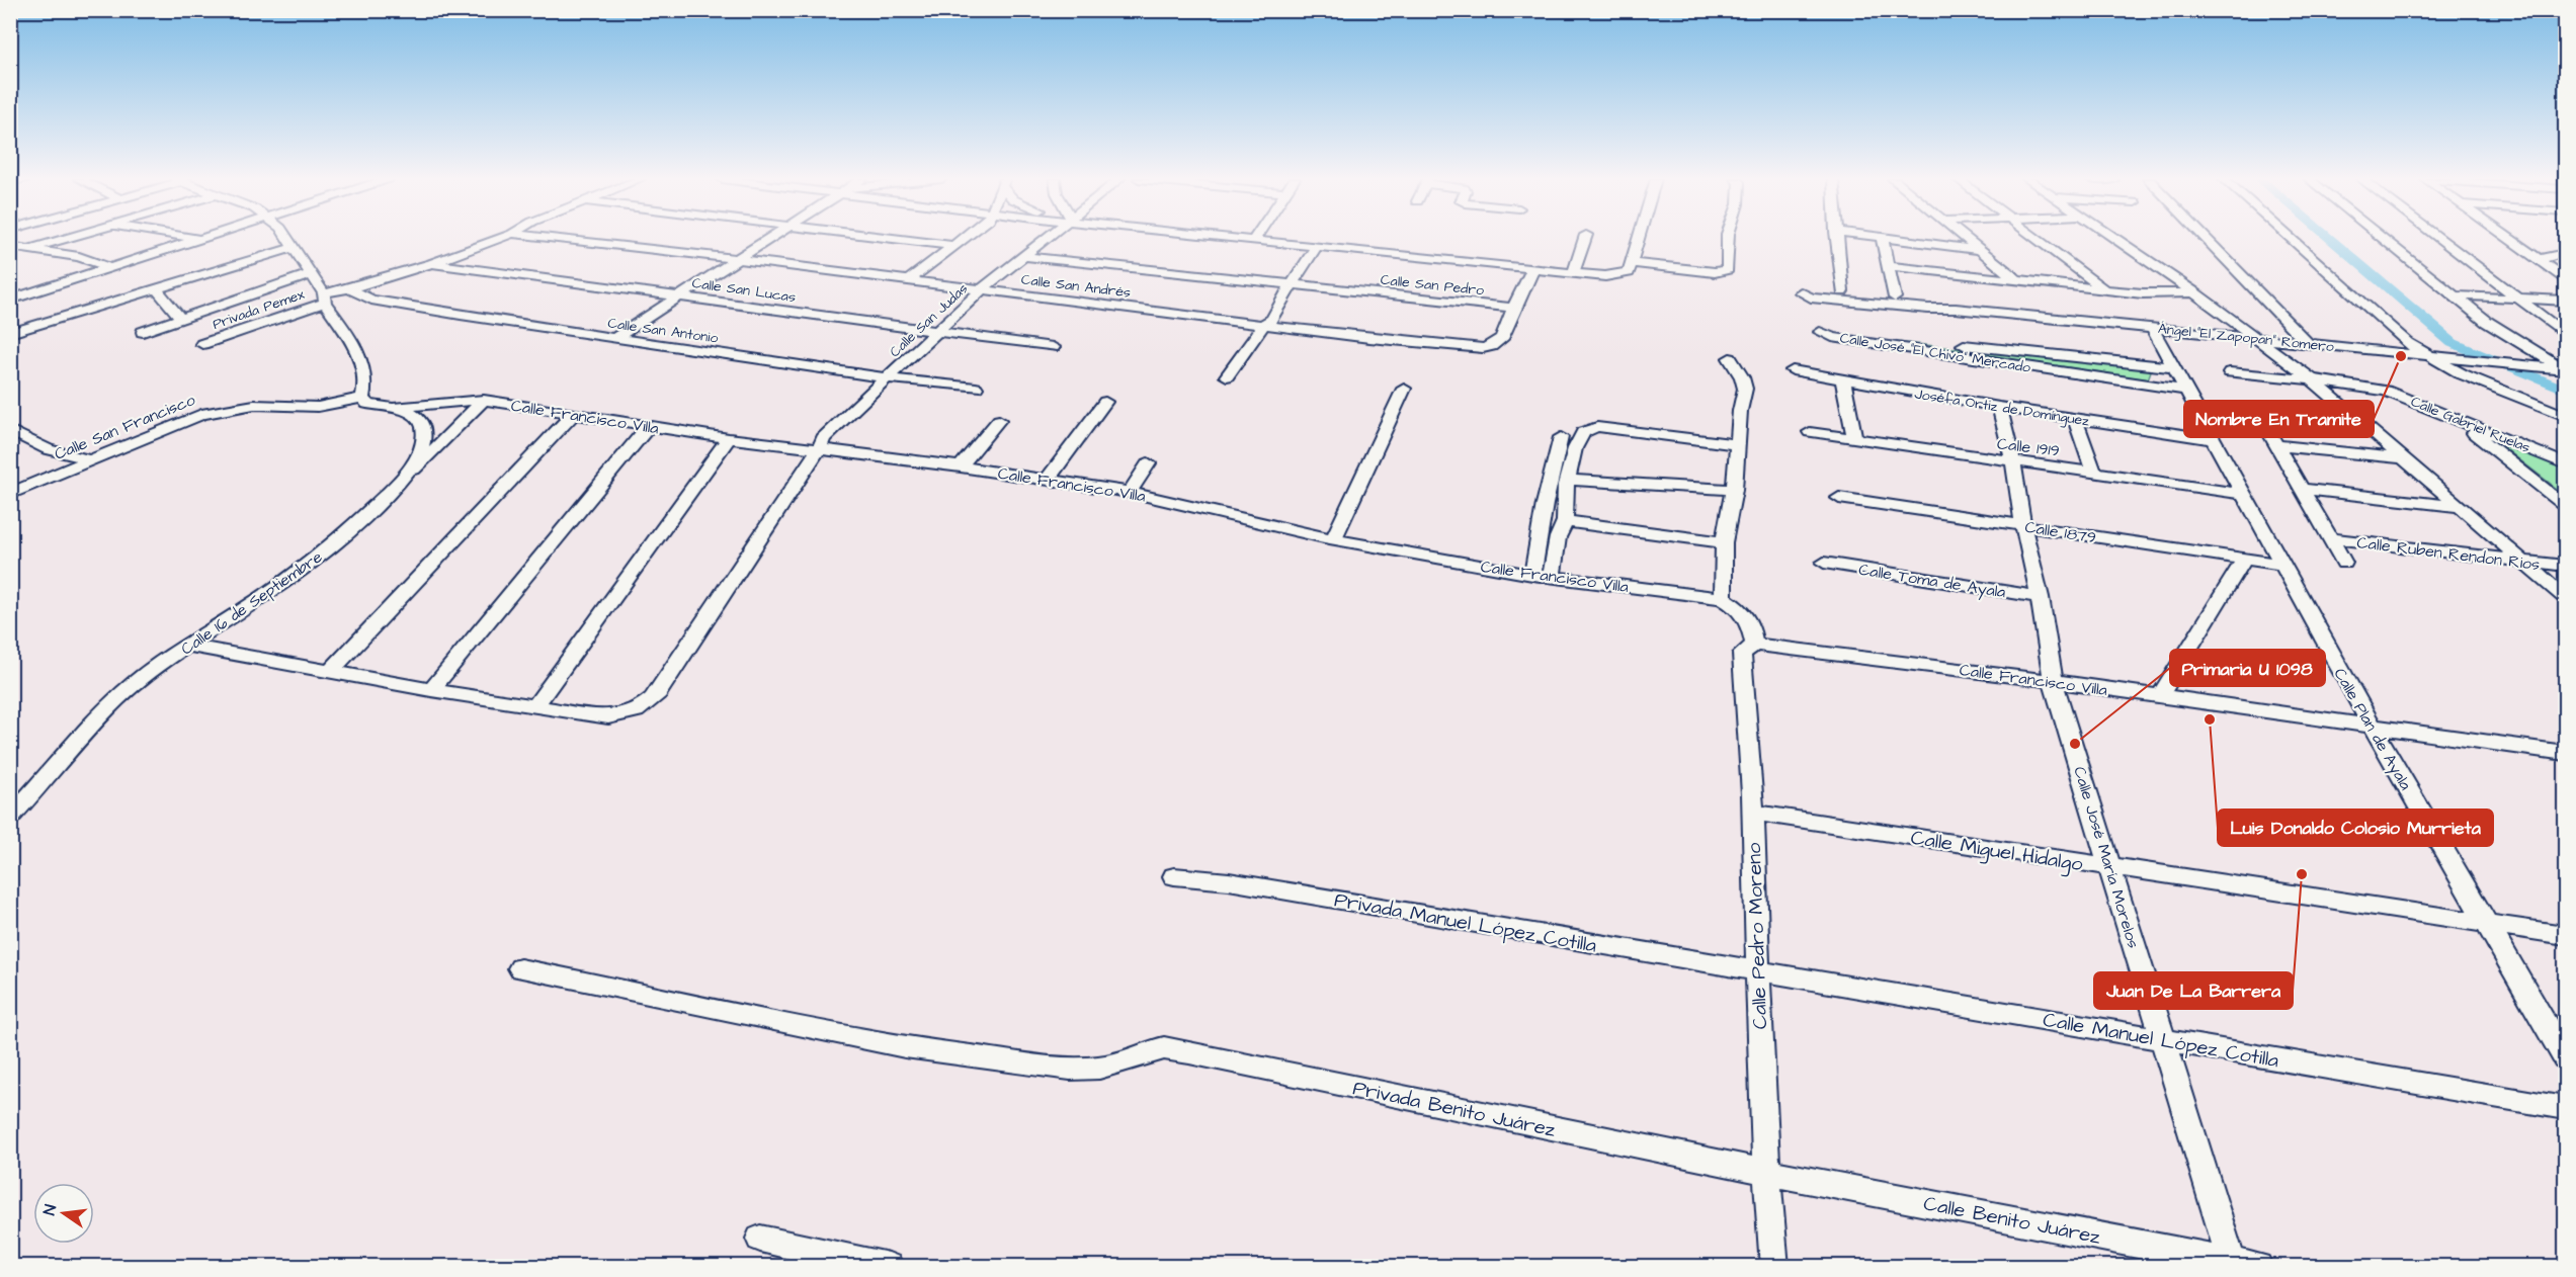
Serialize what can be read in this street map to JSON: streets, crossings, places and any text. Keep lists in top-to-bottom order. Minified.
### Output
{"streets":{"street":["Calle San Pedro","Calle San Andrés","Calle San Lucas","Privada Pemex","Calle San Judas","Calle San Antonio","Ángel \"El Zapopan\" Romero","Calle José \"El Chivo\" Mercado","Joséfa Ortiz de Domínguez","Calle Francisco Villa","Calle Gabriel Ruelas","Calle San Francisco","Calle 1919","Calle 1879","Calle Ruben Rendon Rios","Calle Toma de Ayala","Calle 16 de Septiembre","Calle Plan de Ayala","Calle Miguel Hidalgo","Calle José María Morelos","Privada Manuel López Cotilla","Calle Pedro Moreno","Calle Manuel López Cotilla","Privada Benito Juárez","Calle Benito Juárez"]},"crossings":[["Calle San Pedro","Calle San Andrés"],["Calle San Pedro","Calle San Judas"],["Calle San Andrés","Calle San Judas"],["Calle San Lucas","Privada Pemex"],["Calle San Lucas","Calle San Judas"],["Privada Pemex","Calle San Antonio"],["Calle San Judas","Calle San Antonio"],["Calle San Judas","Calle Francisco Villa"],["Calle San Judas","Calle 16 de Septiembre"],["Ángel \"El Zapopan\" Romero","Calle Plan de Ayala"],["Calle José \"El Chivo\" Mercado","Calle Plan de Ayala"],["Joséfa Ortiz de Domínguez","Calle Plan de Ayala"],["Joséfa Ortiz de Domínguez","Calle José María Morelos"],["Calle Francisco Villa","Calle 16 de Septiembre"],["Calle Francisco Villa","Calle Plan de Ayala"],["Calle Francisco Villa","Calle José María Morelos"],["Calle Francisco Villa","Calle Pedro Moreno"],["Calle San Francisco","Calle 16 de Septiembre"],["Calle 1919","Calle Plan de Ayala"],["Calle 1919","Calle José María Morelos"],["Calle 1879","Calle Plan de Ayala"],["Calle 1879","Calle José María Morelos"],["Calle Toma de Ayala","Calle José María Morelos"],["Calle Plan de Ayala","Calle Miguel Hidalgo"],["Calle Miguel Hidalgo","Calle José María Morelos"],["Calle Miguel Hidalgo","Calle Pedro Moreno"],["Calle José María Morelos","Calle Manuel López Cotilla"],["Calle José María Morelos","Calle Benito Juárez"],["Privada Manuel López Cotilla","Calle Pedro Moreno"],["Privada Manuel López Cotilla","Calle Manuel López Cotilla"],["Calle Pedro Moreno","Calle Manuel López Cotilla"],["Calle Pedro Moreno","Privada Benito Juárez"],["Calle Pedro Moreno","Calle Benito Juárez"],["Privada Benito Juárez","Calle Benito Juárez"]],"places":["Nombre En Tramite","Luis Donaldo Colosio Murrieta","Primaria U 1098","Juan De La Barrera"],"north":"left"}
